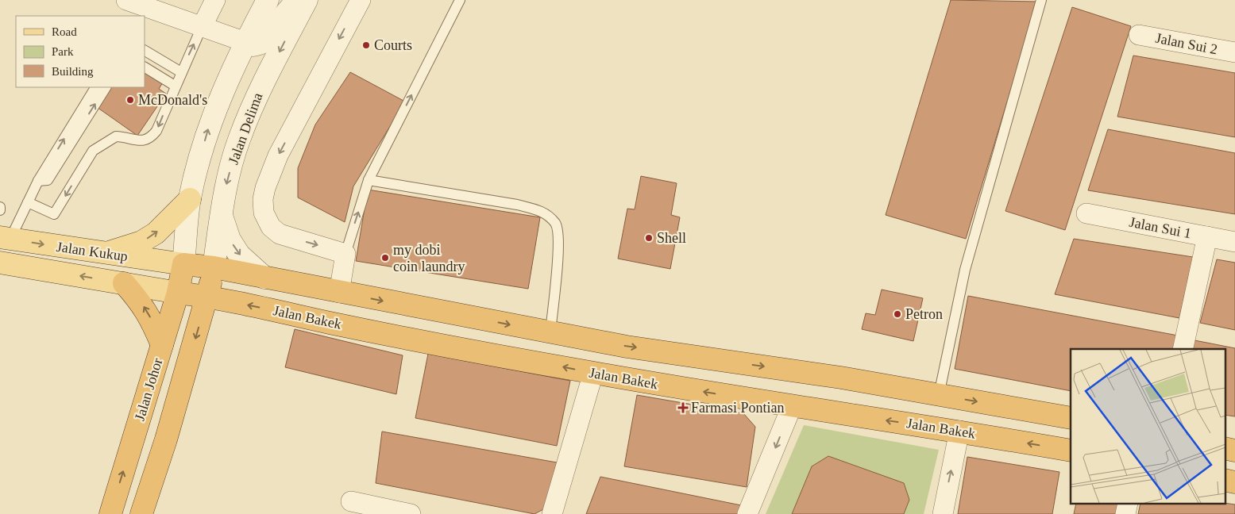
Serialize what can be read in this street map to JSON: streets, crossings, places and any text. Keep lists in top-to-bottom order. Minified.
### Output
{"streets":{"highway":["Jalan Bakek","Jalan Johor"],"main road":["Jalan Kukup"],"street":["Jalan Sui 2","Jalan Delima","Jalan Sui 1"]},"crossings":[["Jalan Kukup","Jalan Bakek"],["Jalan Kukup","Jalan Johor"],["Jalan Bakek","Jalan Johor"]],"places":{"other":["Courts","McDonald's","Shell","my dobi coin laundry","Petron"],"health":["Farmasi Pontian"]},"legend":["Road","Park","Building"]}
